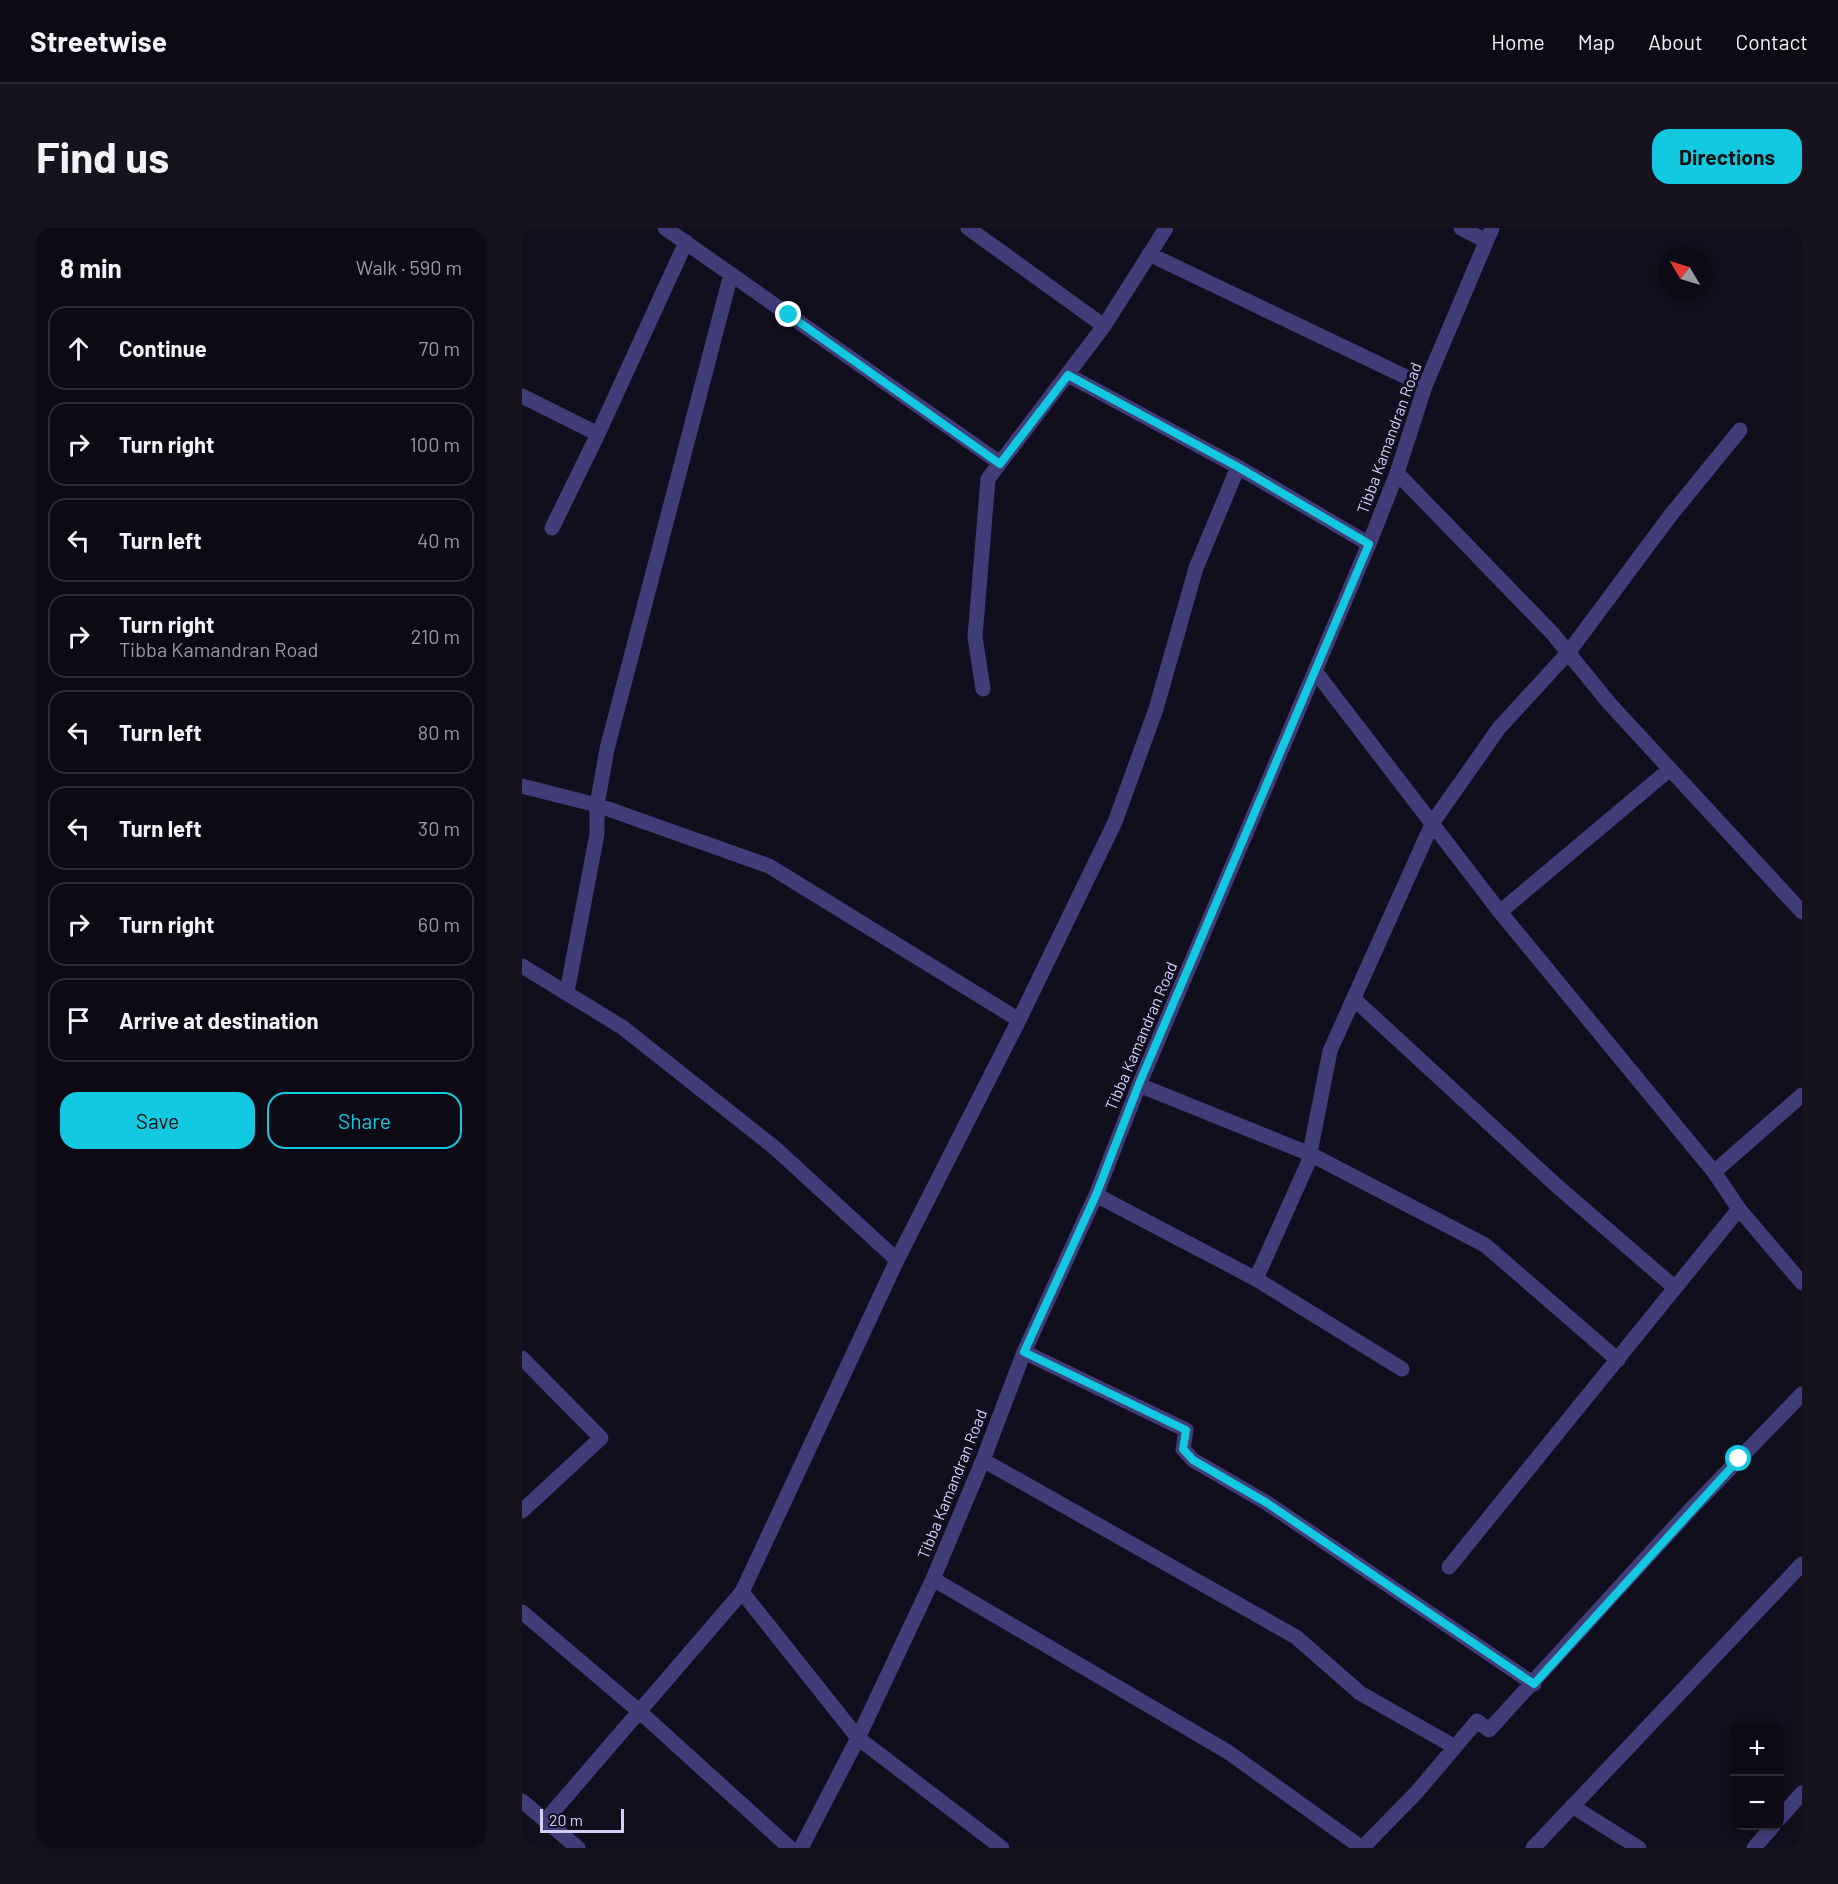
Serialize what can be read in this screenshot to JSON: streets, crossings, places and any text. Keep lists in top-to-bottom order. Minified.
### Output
{"streets":{"street":["Tibba Kamandran Road"]},"scale_bar":"20 m","north":"top left","page":{"header":"Streetwise","nav":["Home","Map","About","Contact"],"buttons":["Directions",["Save","Share"]],"title":"Find us","heading":["8 min","Walk · 590 m"],"list":[["Continue","70 m"],["Turn right","100 m"],["Turn left","40 m"],["Turn right","Tibba Kamandran Road","210 m"],["Turn left","80 m"],["Turn left","30 m"],["Turn right","60 m"],"Arrive at destination"],"map_buttons":["+","−"],"scale":"20 m"}}
